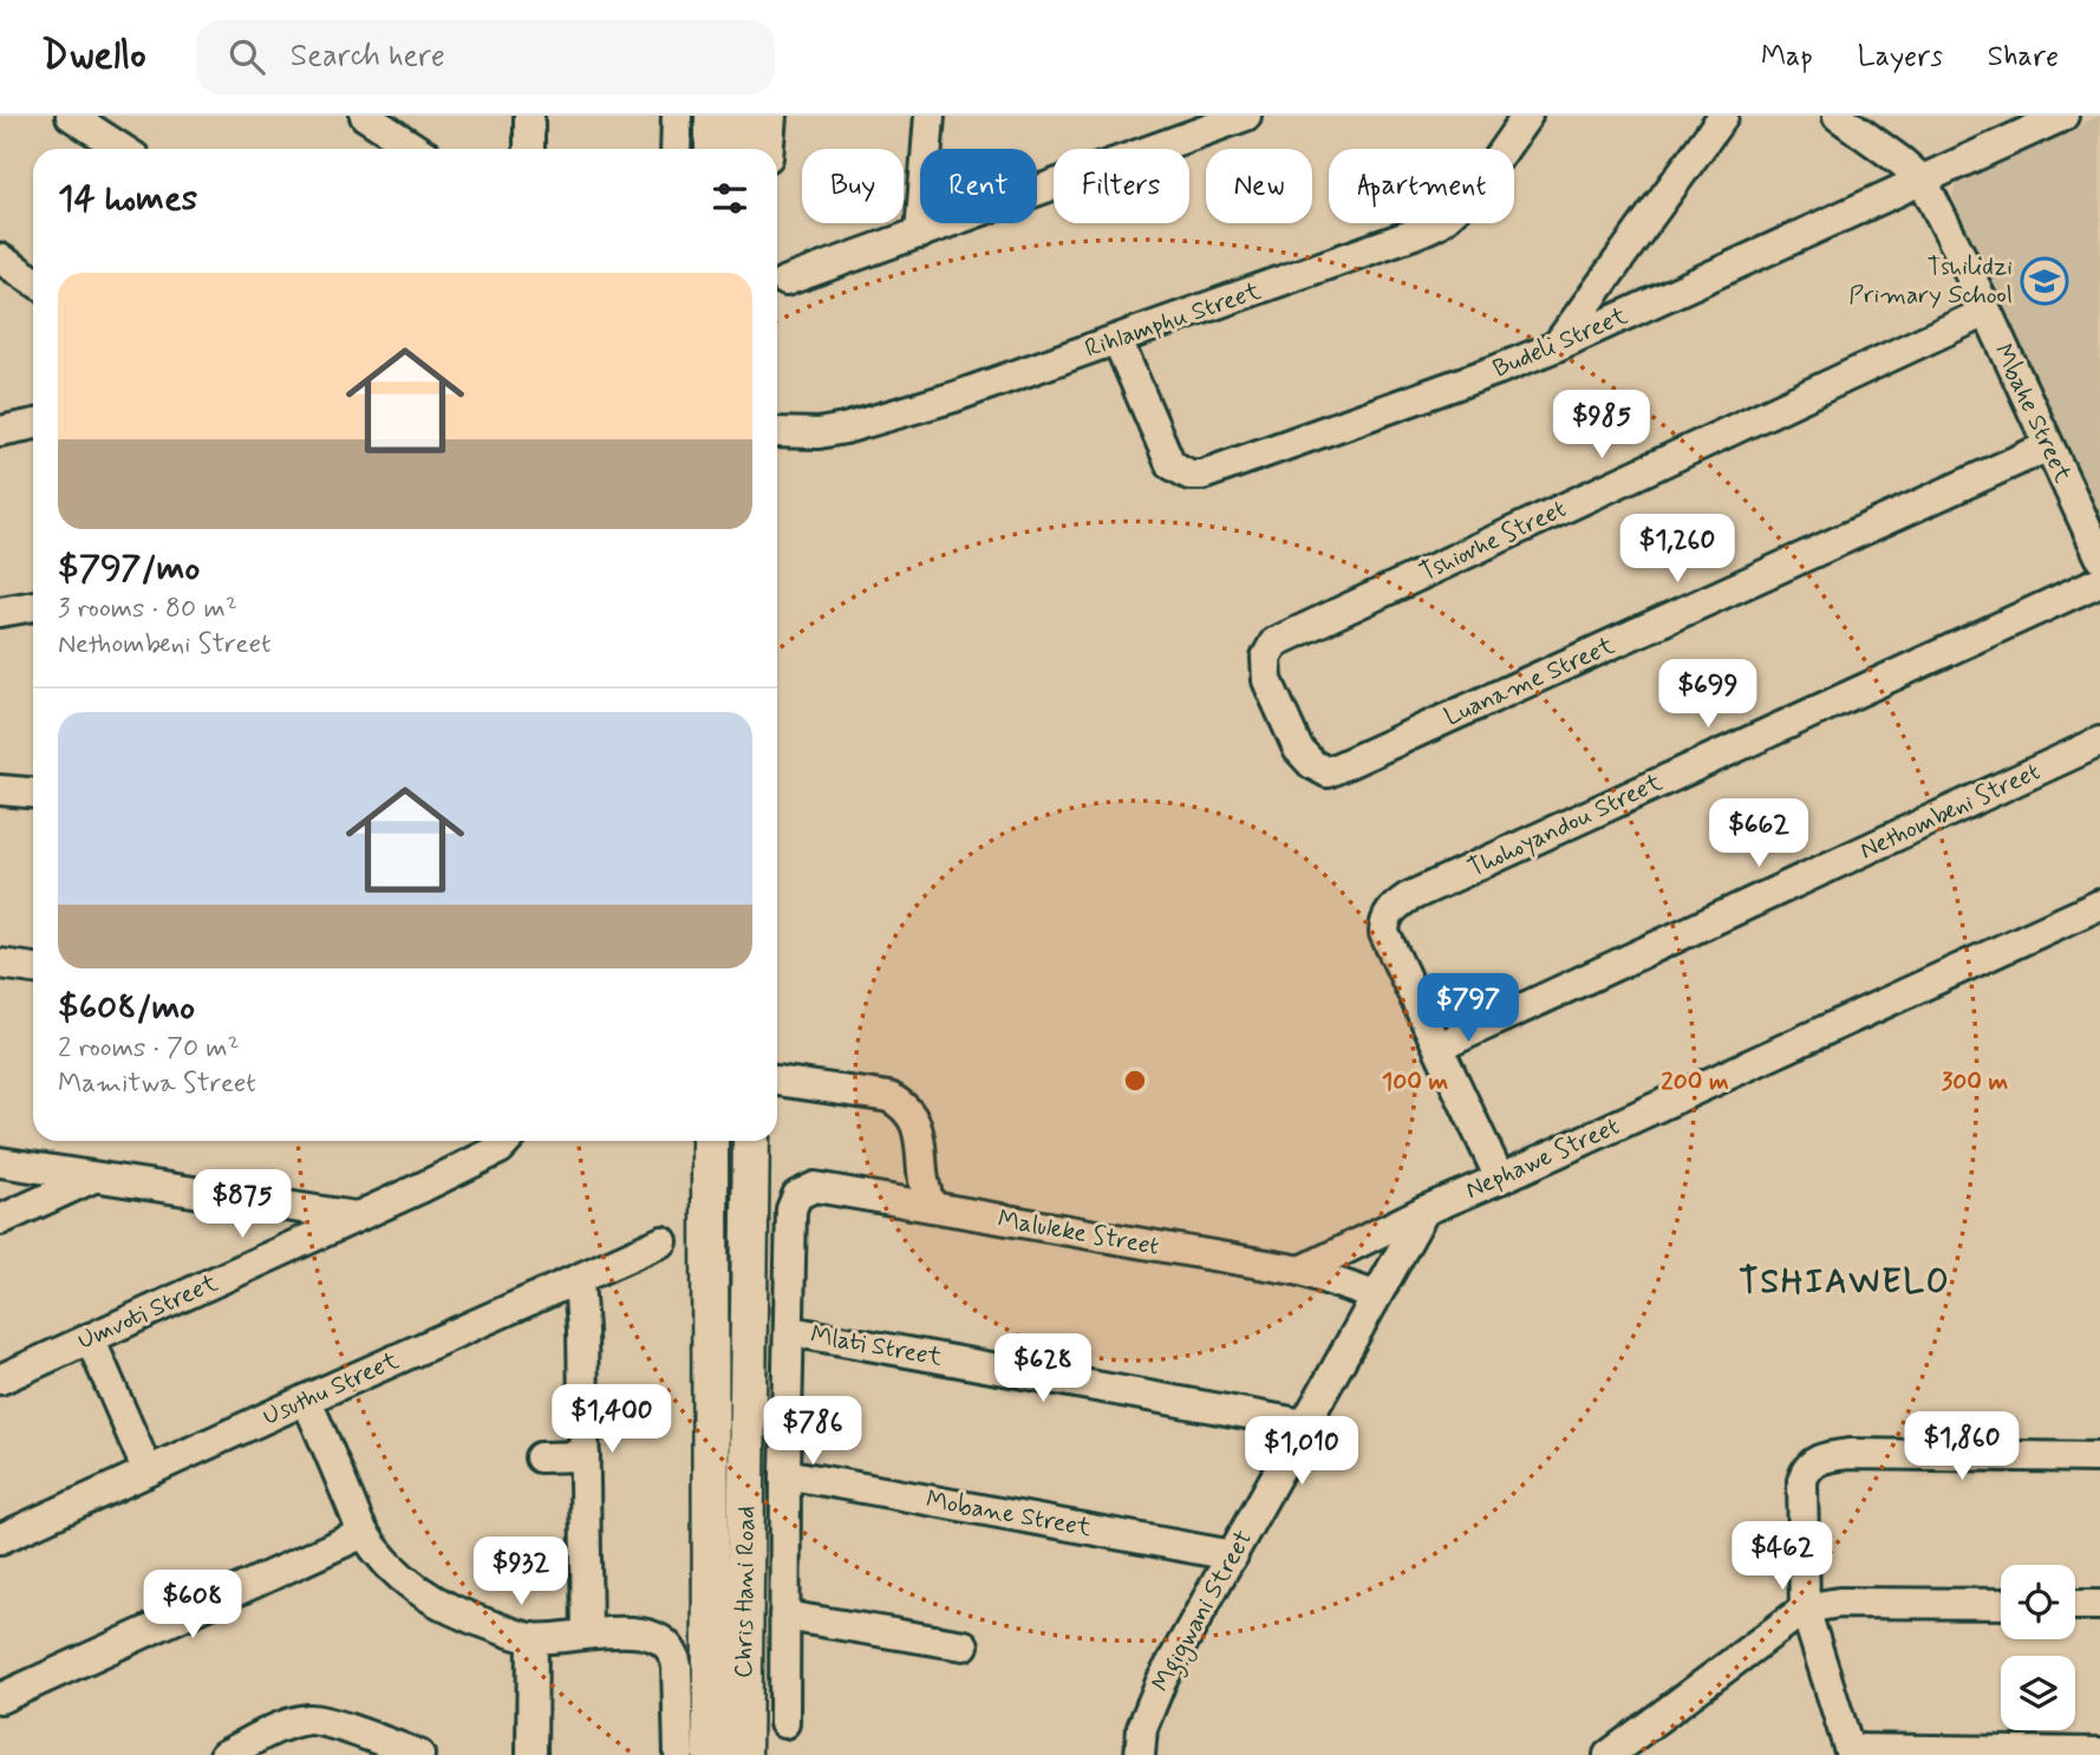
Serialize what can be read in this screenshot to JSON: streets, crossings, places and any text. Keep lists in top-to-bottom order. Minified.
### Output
{"streets":{"main road":["Chris Hani Road"],"street":["Rihlamphu Street","Budeli Street","Mbahe Street","Tshiovhe Street","Luaname Street","Nethombeni Street","Thohoyandou Street","Nephawe Street","Maluleke Street","Umvoti Street","Mlati Street","Usuthu Street","Mobane Street","Mgigwani Street"]},"crossings":[["Rihlamphu Street","Budeli Street"],["Budeli Street","Mbahe Street"],["Mbahe Street","Tshiovhe Street"],["Mbahe Street","Luaname Street"],["Tshiovhe Street","Luaname Street"],["Nethombeni Street","Thohoyandou Street"],["Thohoyandou Street","Nephawe Street"],["Nephawe Street","Maluleke Street"],["Nephawe Street","Mgigwani Street"],["Maluleke Street","Mlati Street"],["Maluleke Street","Mgigwani Street"],["Mlati Street","Mgigwani Street"],["Mobane Street","Mgigwani Street"]],"districts":["TSHIAWELO"],"places":{"school or university":["Tshilidzi Primary School"]},"page":{"header":"Dwello","search":"Search here","nav":["Map","Layers","Share"],"chip":["Buy","Rent","Filters","New","Apartment"],"heading":"14 homes","list":[{"name":"$797/mo","note":"3 rooms · 80 m² · Nethombeni Street"},{"name":"$608/mo","note":"2 rooms · 70 m² · Mamitwa Street"}],"price":["$985","$1,260","$699","$662","$797","$875","$628","$1,400","$786","$1,860","$1,010","$462","$932","$608"]},"rings":["100 m","200 m","300 m"]}
